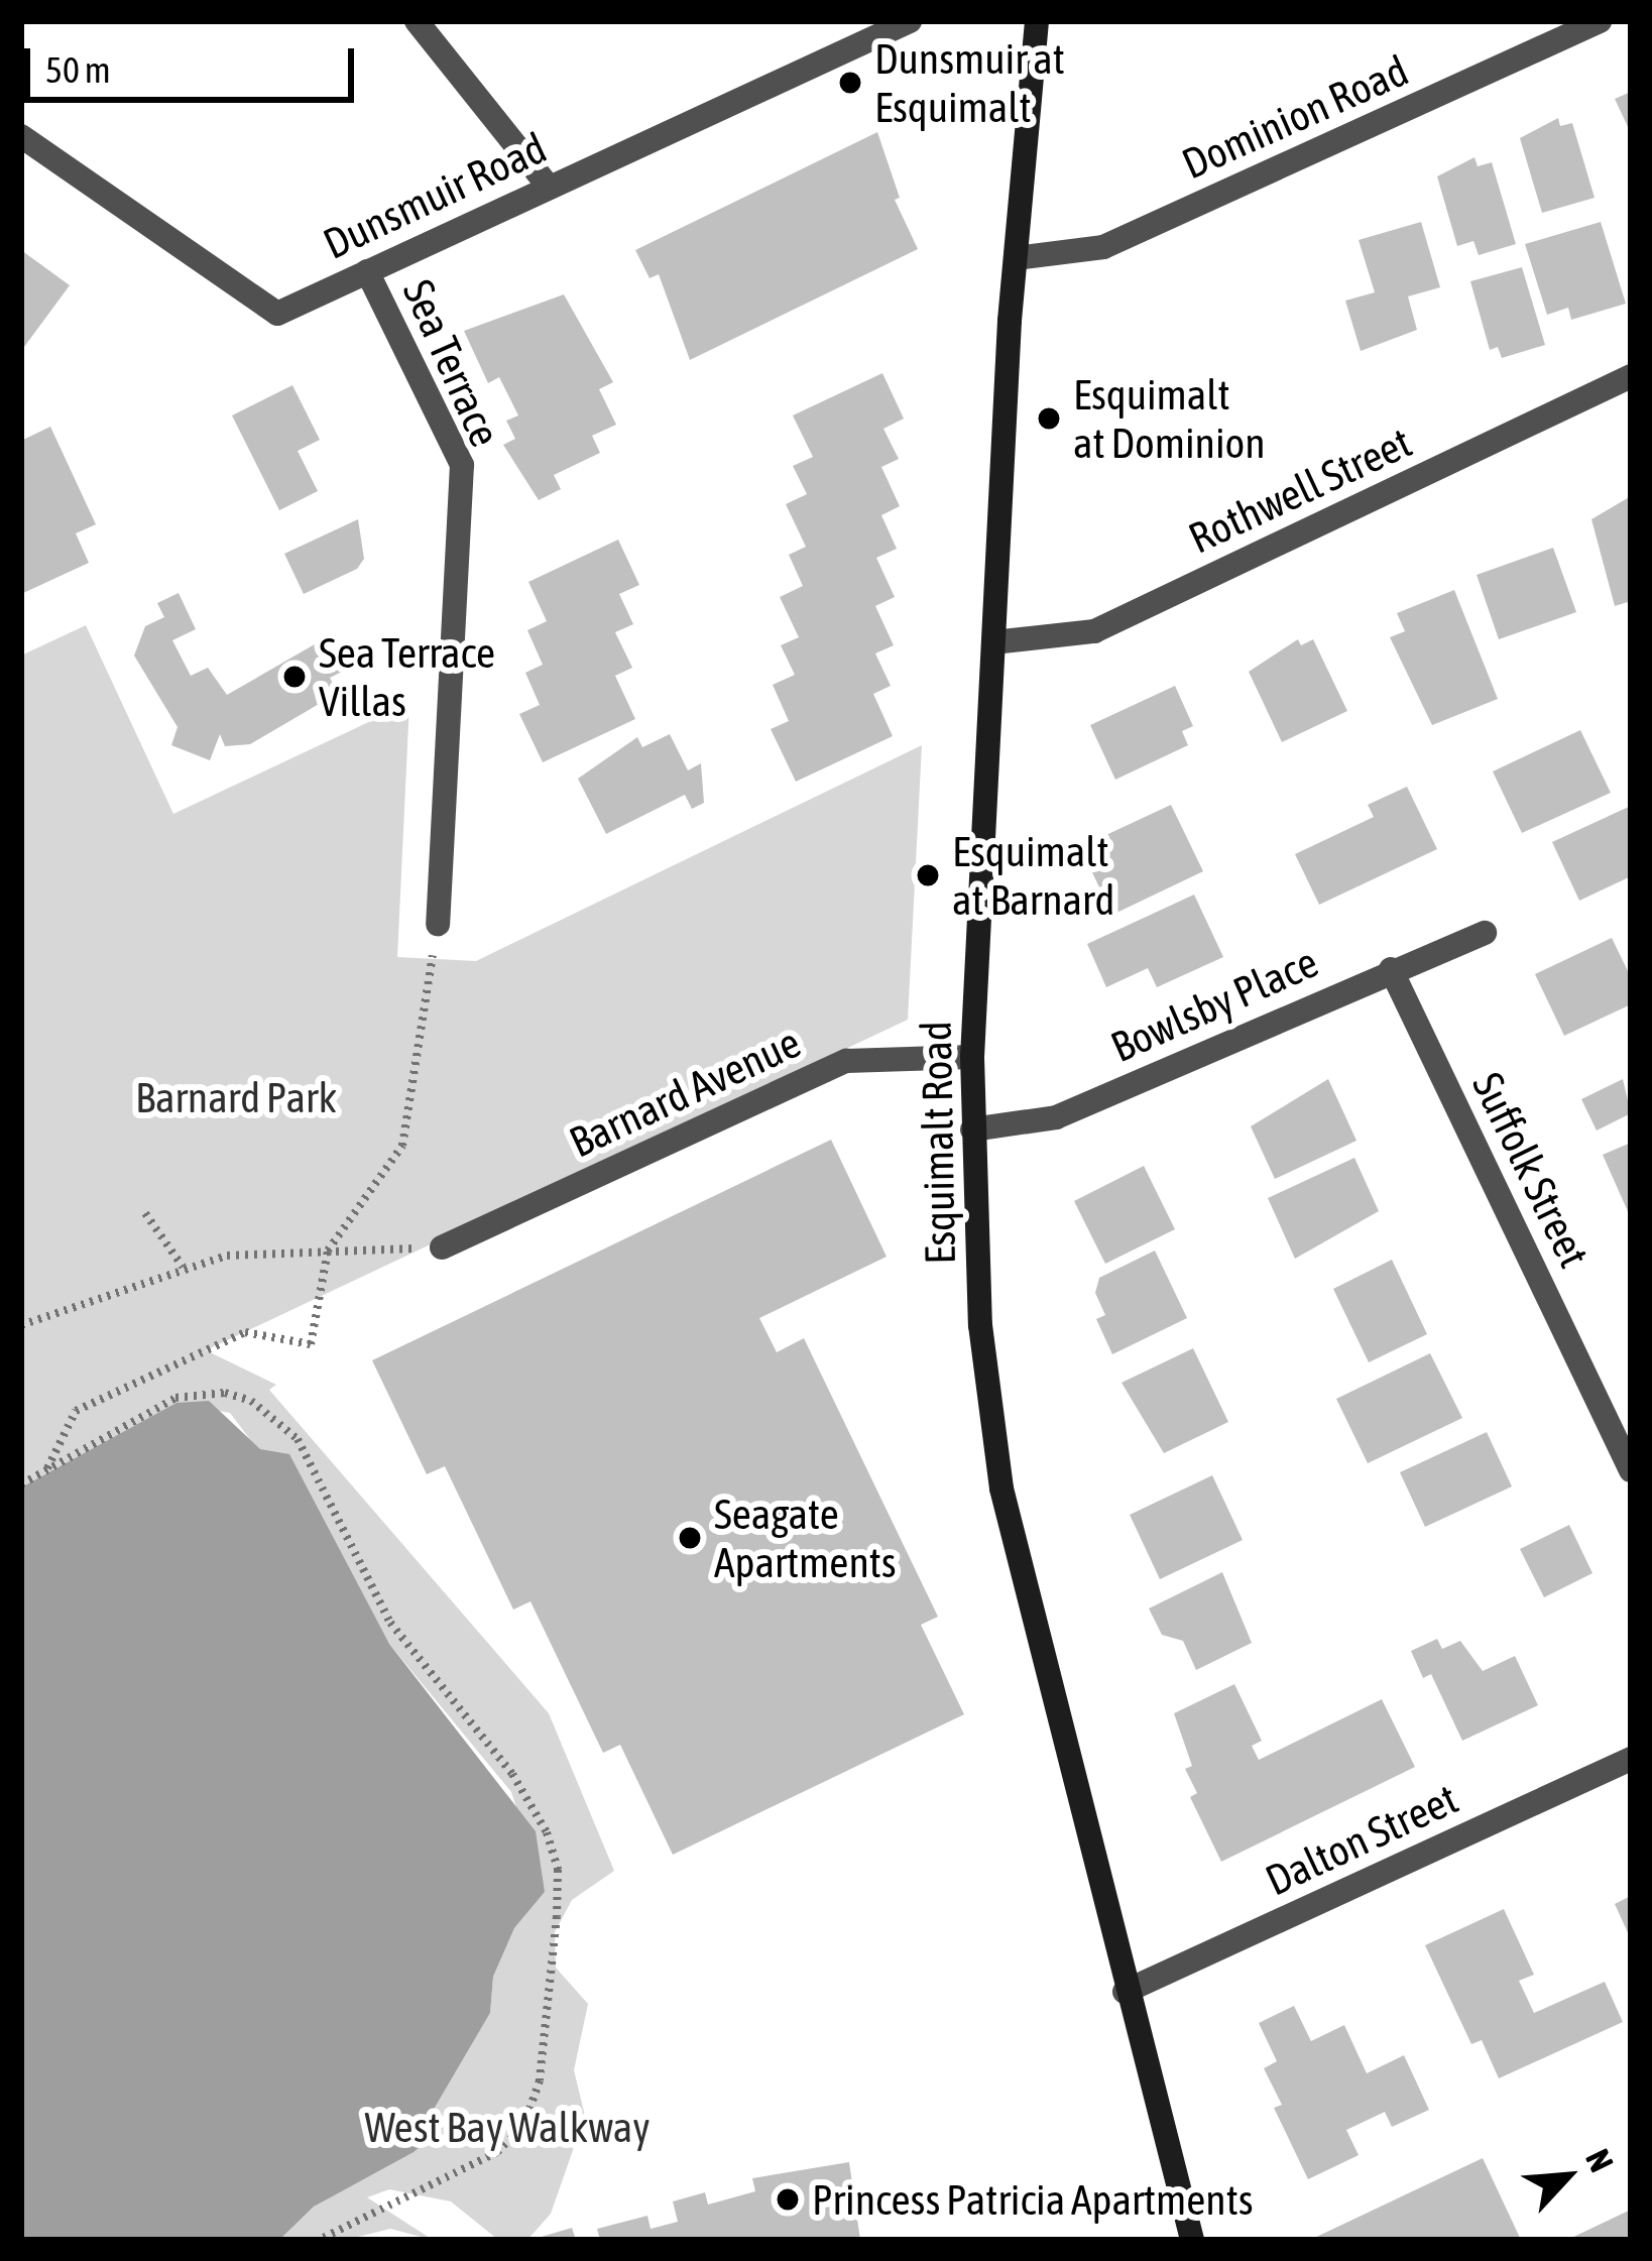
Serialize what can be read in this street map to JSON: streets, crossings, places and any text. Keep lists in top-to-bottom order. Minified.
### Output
{"streets":{"main road":["Esquimalt Road"],"street":["Dominion Road","Dunsmuir Road","Sea Terrace","Rothwell Street","Bowlsby Place","Barnard Avenue","Suffolk Street","Dalton Street"]},"crossings":[["Dominion Road","Esquimalt Road"],["Dunsmuir Road","Sea Terrace"],["Rothwell Street","Esquimalt Road"],["Bowlsby Place","Esquimalt Road"],["Bowlsby Place","Suffolk Street"],["Barnard Avenue","Esquimalt Road"],["Esquimalt Road","Dalton Street"]],"parks":["Barnard Park","West Bay Walkway"],"places":["Dunsmuir at Esquimalt","Esquimalt at Dominion","Sea Terrace Villas","Esquimalt at Barnard","Seagate Apartments","Princess Patricia Apartments"],"scale_bar":"50 m","north":"top right"}
